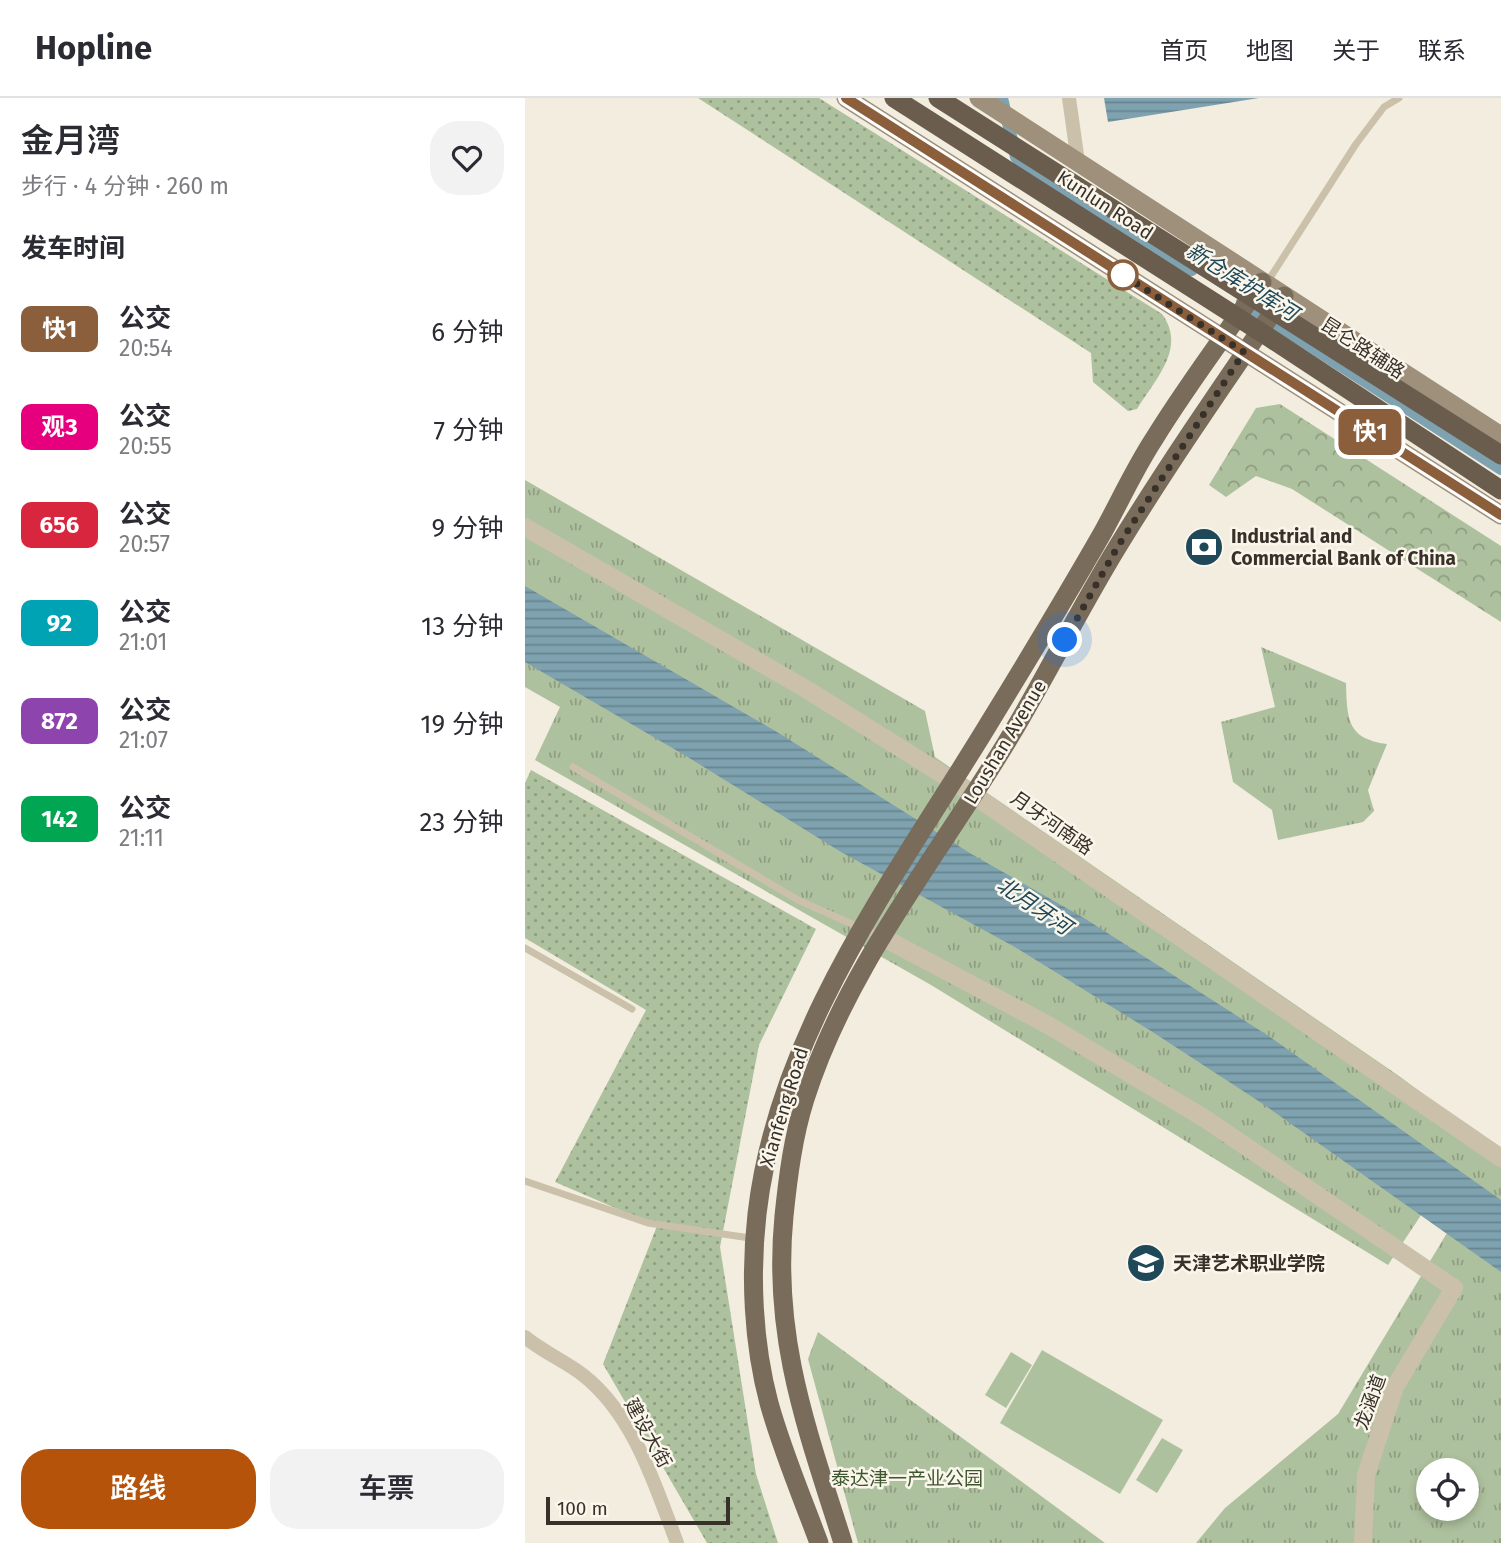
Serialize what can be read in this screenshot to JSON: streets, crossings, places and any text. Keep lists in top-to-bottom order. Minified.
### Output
{"streets":{"highway":["Kunlun Road"],"main road":["昆仑路辅路","Loushan Avenue","Xianfeng Road"],"street":["月牙河南路","龙涵道","建设大街"]},"crossings":[["昆仑路辅路","Loushan Avenue"],["Loushan Avenue","月牙河南路"],["Loushan Avenue","Xianfeng Road"],["Xianfeng Road","龙涵道"]],"water":["新仓库护库河","北月牙河"],"parks":["泰达津一产业公园"],"places":{"bank":["Industrial and Commercial Bank of China"],"school or university":["天津艺术职业学院"]},"lines":["bus line 快1"],"scale_bar":"100 m","page":{"header":"Hopline","nav":["首页","地图","关于","联系"],"heading":[["金月湾","步行 · 4 分钟 · 260 m"],"发车时间"],"on_map":"快1","list":[{"mark":"快1","name":"公交","note":"20:54","value":"6 分钟"},{"mark":"观3","name":"公交","note":"20:55","value":"7 分钟"},{"mark":"656","name":"公交","note":"20:57","value":"9 分钟"},{"mark":"92","name":"公交","note":"21:01","value":"13 分钟"},{"mark":"872","name":"公交","note":"21:07","value":"19 分钟"},{"mark":"142","name":"公交","note":"21:11","value":"23 分钟"}],"buttons":["路线","车票"],"scale":"100 m"}}
